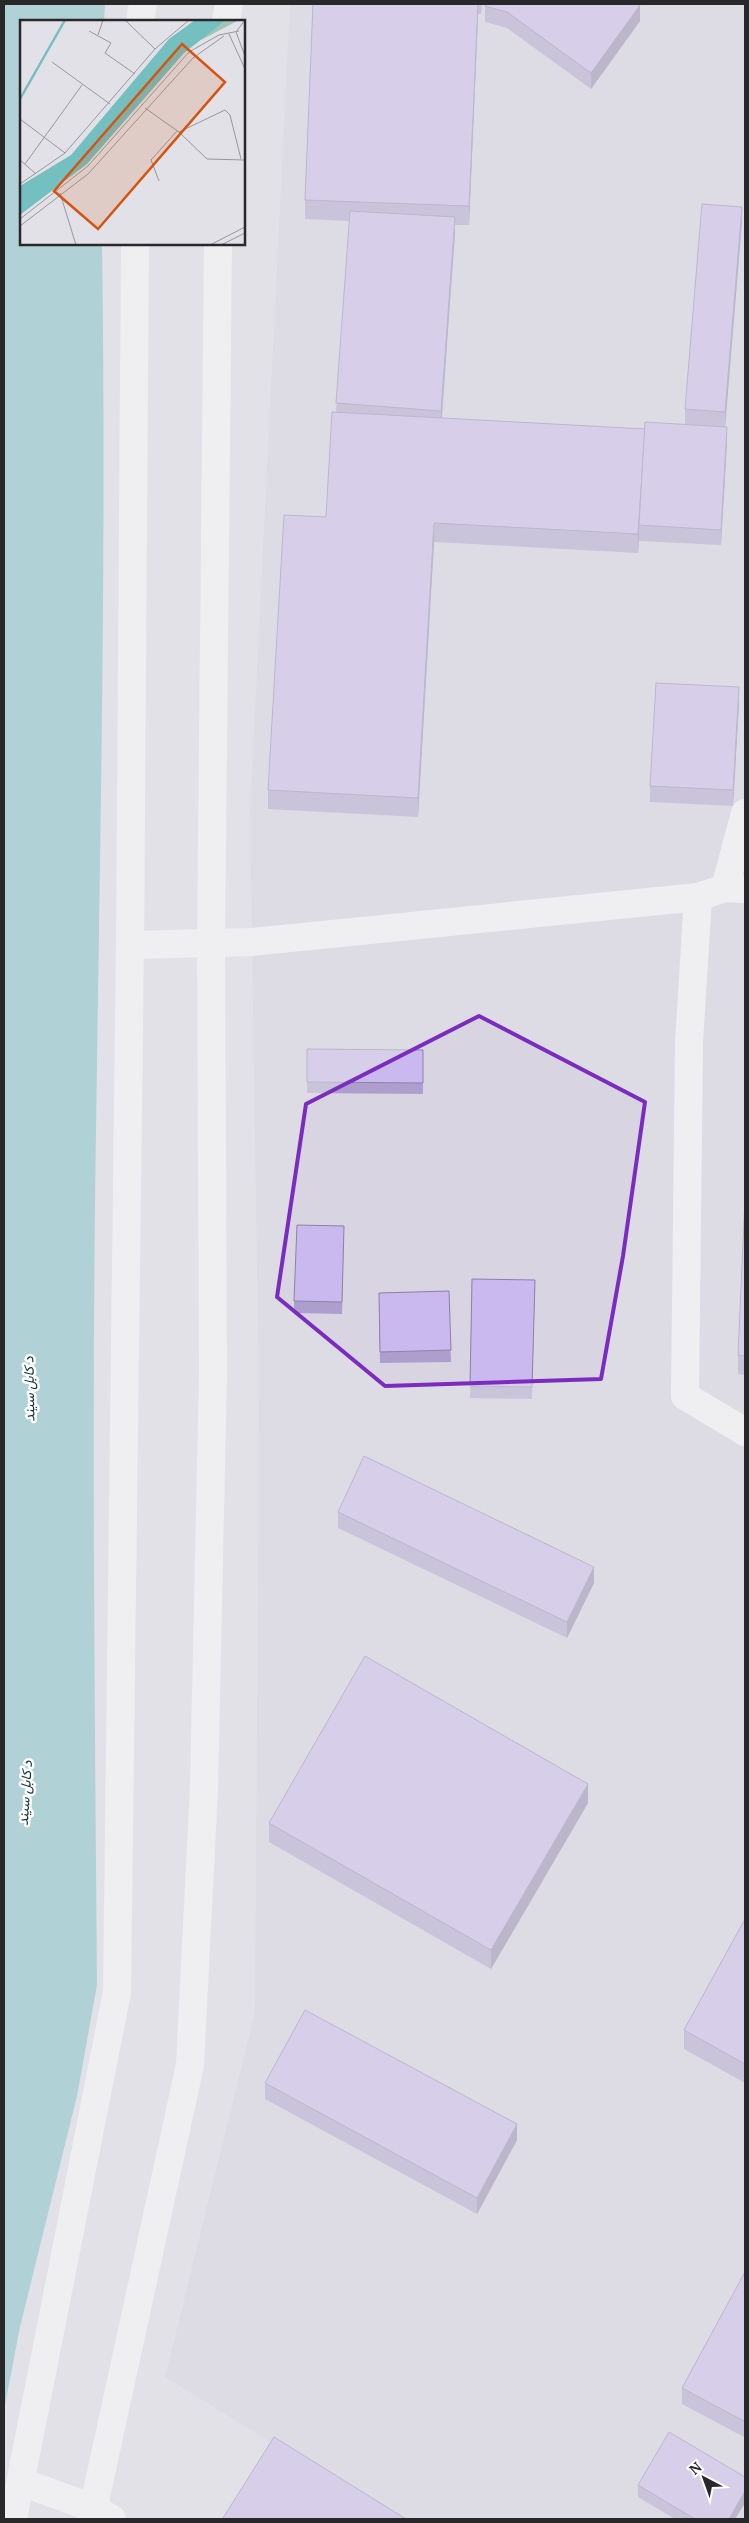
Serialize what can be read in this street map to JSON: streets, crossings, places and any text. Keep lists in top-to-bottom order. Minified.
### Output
{"water":["د کابل سيند"],"north":"top left"}
